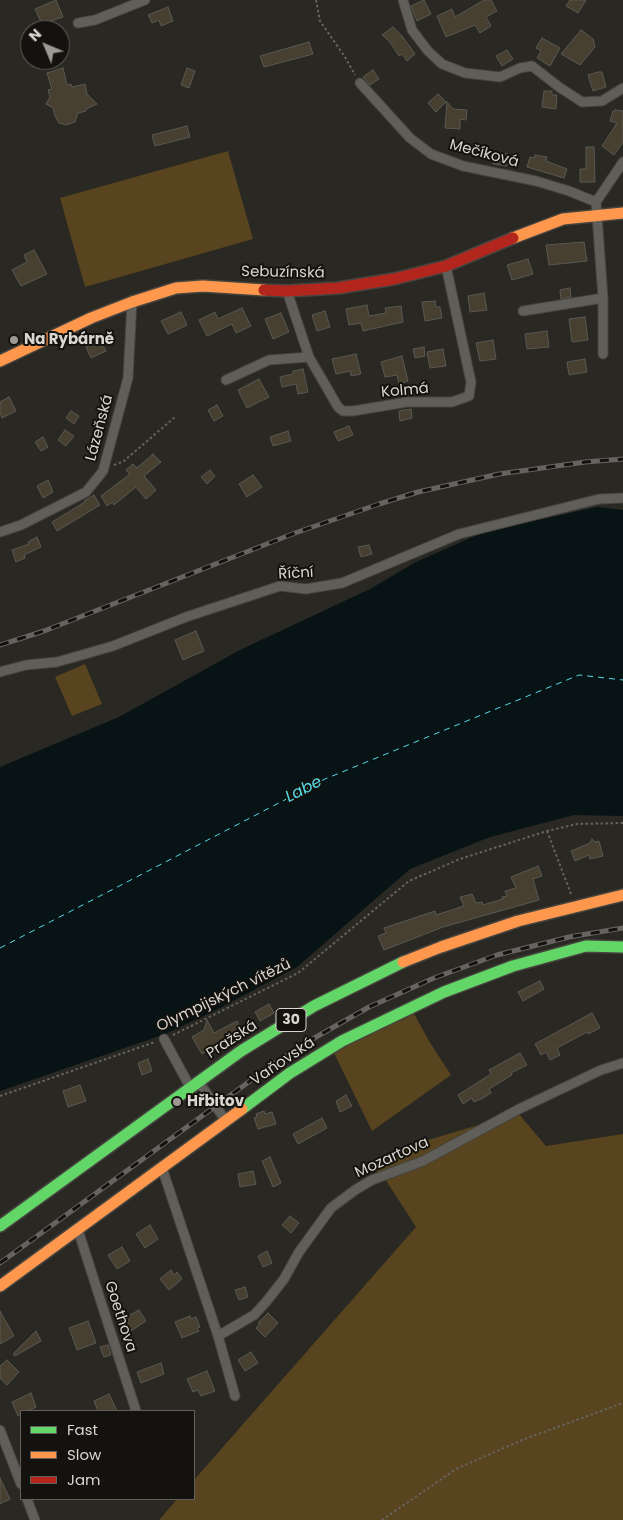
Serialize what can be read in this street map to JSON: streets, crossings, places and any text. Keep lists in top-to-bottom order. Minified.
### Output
{"streets":{"main road":["Sebuzínská","30","Pražská","Vaňovská"],"street":["Mečíková","Kolmá","Lázeňská","Říční","Mozartova","Goethova"],"path":["Olympijských vítězů"]},"crossings":[["Sebuzínská","Kolmá"],["Sebuzínská","Lázeňská"],["Vaňovská","Goethova"]],"water":["Labe"],"places":["Na Rybárně","Hřbitov"],"legend":["Fast","Slow","Jam"],"north":"top left"}
